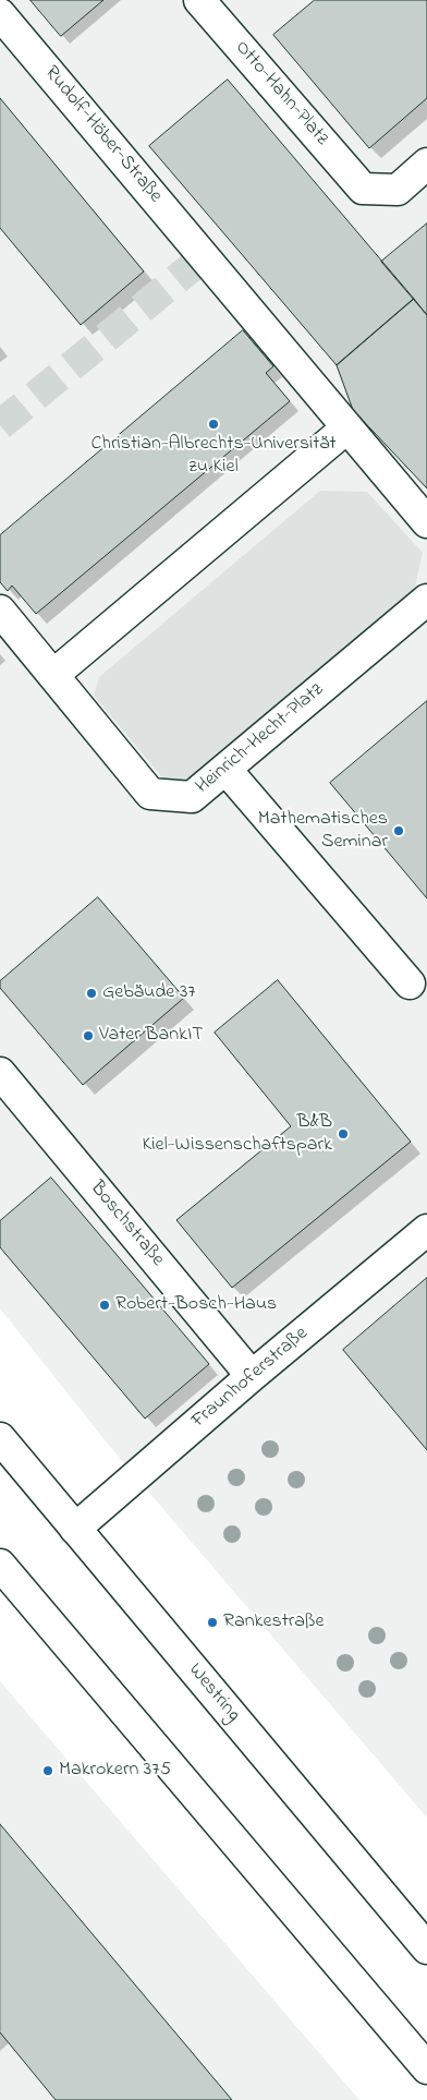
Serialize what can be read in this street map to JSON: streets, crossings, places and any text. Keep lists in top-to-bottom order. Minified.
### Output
{"streets":{"main road":["Otto-Hahn-Platz","Rudolf-Höber-Straße","Heinrich-Hecht-Platz","Boschstraße","Fraunhoferstraße","Westring"]},"crossings":[["Boschstraße","Fraunhoferstraße"],["Fraunhoferstraße","Westring"]],"places":["Christian-Albrechts-Universität zu Kiel","Mathematisches Seminar","Gebäude 37","Vater BankIT","B&B Kiel-Wissenschaftspark","Robert-Bosch-Haus","Rankestraße","Makrokern 375"]}
